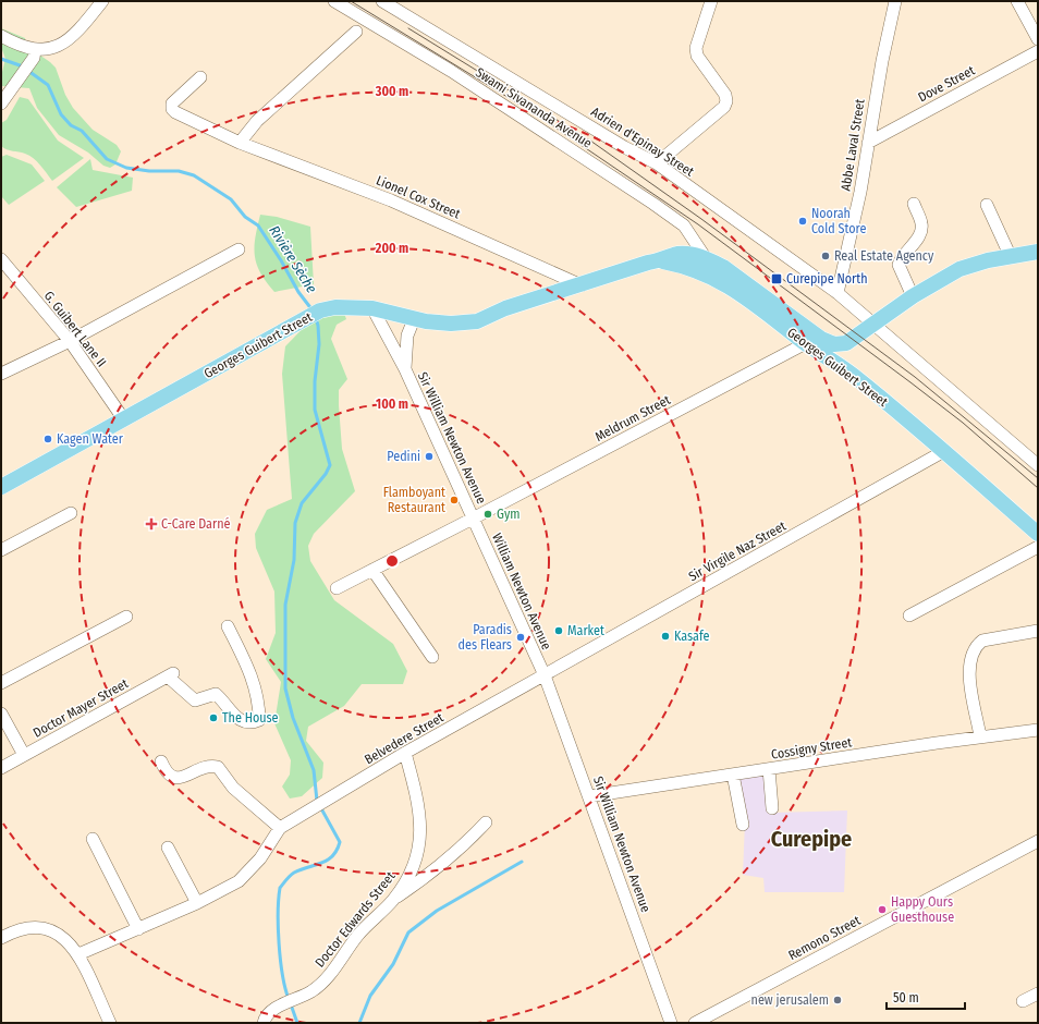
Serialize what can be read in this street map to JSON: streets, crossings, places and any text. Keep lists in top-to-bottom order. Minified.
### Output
{"streets":{"main road":["Georges Guibert Street"],"street":["Dove Street","Swami Sivananda Avenue","Adrien d'Epinay Street","Abbe Laval Street","Lionel Cox Street","G. Guibert Lane II","Meldrum Street","Sir William Newton Avenue","Sir Virgile Naz Street","William Newton Avenue","Doctor Mayer Street","Belvedere Street","Cossigny Street","Doctor Edwards Street","Remono Street"]},"crossings":[["Dove Street","Abbe Laval Street"],["Swami Sivananda Avenue","Georges Guibert Street"],["Adrien d'Epinay Street","Abbe Laval Street"],["Adrien d'Epinay Street","Georges Guibert Street"],["Lionel Cox Street","Georges Guibert Street"],["G. Guibert Lane II","Georges Guibert Street"],["Georges Guibert Street","Meldrum Street"],["Georges Guibert Street","Sir William Newton Avenue"],["Georges Guibert Street","Sir Virgile Naz Street"],["Meldrum Street","Sir William Newton Avenue"],["Meldrum Street","William Newton Avenue"],["Sir William Newton Avenue","Sir Virgile Naz Street"],["Sir William Newton Avenue","William Newton Avenue"],["Sir William Newton Avenue","Belvedere Street"],["Sir William Newton Avenue","Cossigny Street"],["Sir Virgile Naz Street","William Newton Avenue"],["Sir Virgile Naz Street","Belvedere Street"],["William Newton Avenue","Belvedere Street"],["Belvedere Street","Doctor Edwards Street"]],"districts":["Curepipe"],"water":["Rivière Sèche"],"places":{"other":["Noorah Cold Store","Real Estate Agency","Kagen Water","Pedini","Flamboyant Restaurant","Gym","Market","Kasafe","Paradis des Flears","The House","Happy Ours Guesthouse","new jerusalem"],"transit":["Curepipe North"],"health":["C-Care Darné"]},"scale_bar":"50 m","rings":["300 m","200 m","100 m"]}
